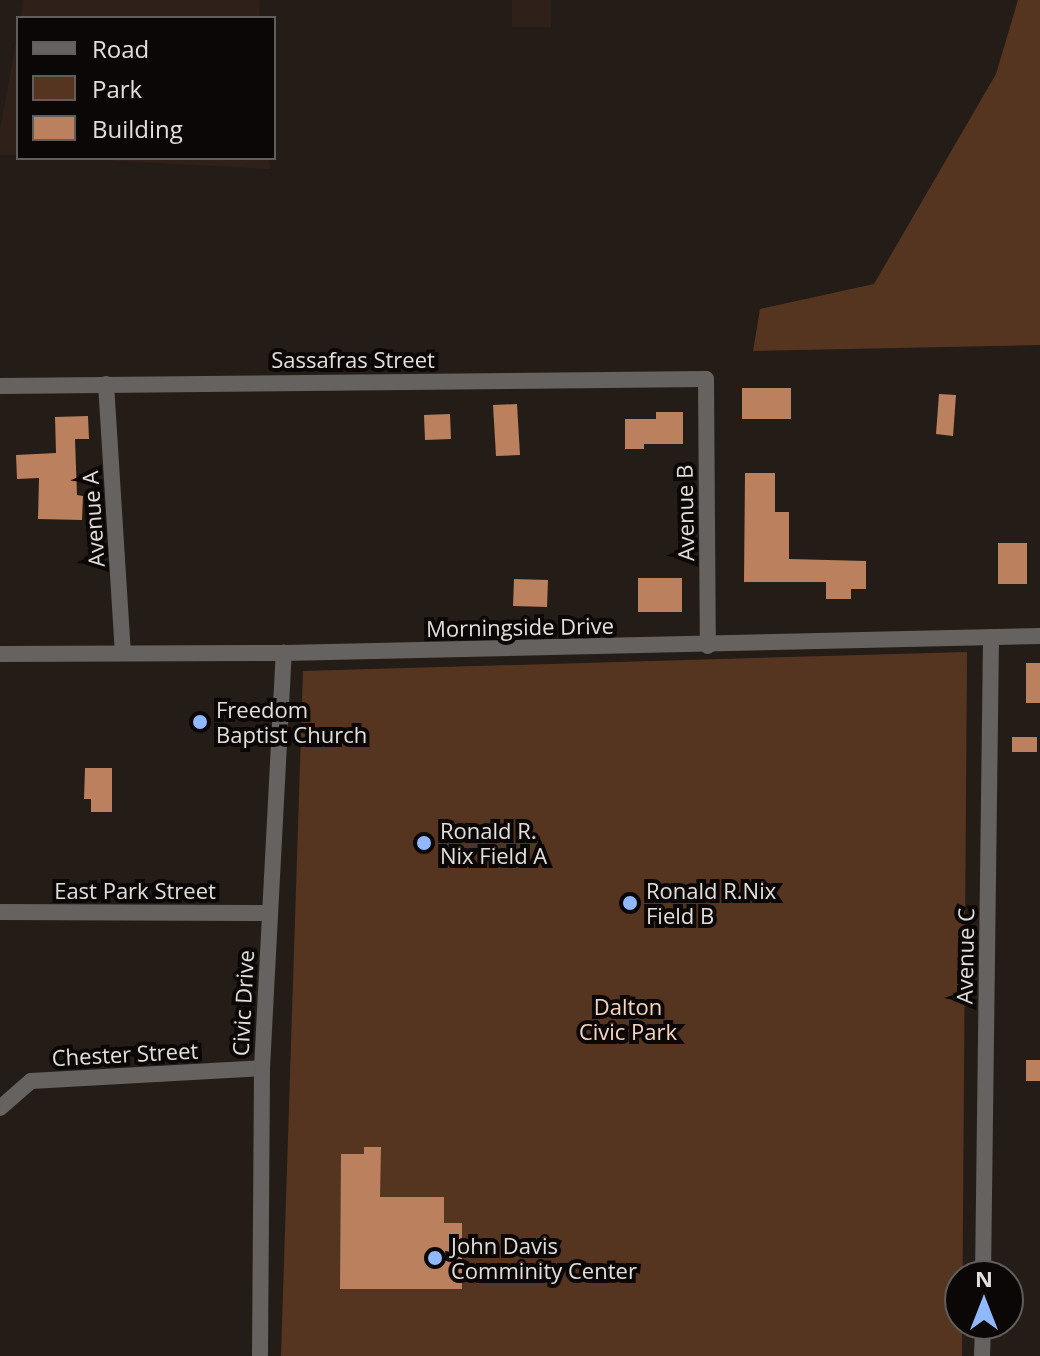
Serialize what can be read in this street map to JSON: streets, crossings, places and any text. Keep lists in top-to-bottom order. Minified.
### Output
{"streets":{"street":["Sassafras Street","Avenue B","Avenue A","Morningside Drive","East Park Street","Avenue C","Civic Drive","Chester Street"]},"crossings":[["Sassafras Street","Avenue B"],["Sassafras Street","Avenue A"],["Avenue B","Morningside Drive"],["Avenue A","Morningside Drive"],["Morningside Drive","Avenue C"],["Morningside Drive","Civic Drive"],["East Park Street","Civic Drive"],["Civic Drive","Chester Street"]],"parks":["Dalton Civic Park"],"places":["Freedom Baptist Church","Ronald R. Nix Field A","Ronald R.Nix Field B","John Davis Comminity Center"],"legend":["Road","Park","Building"],"north":"top"}
